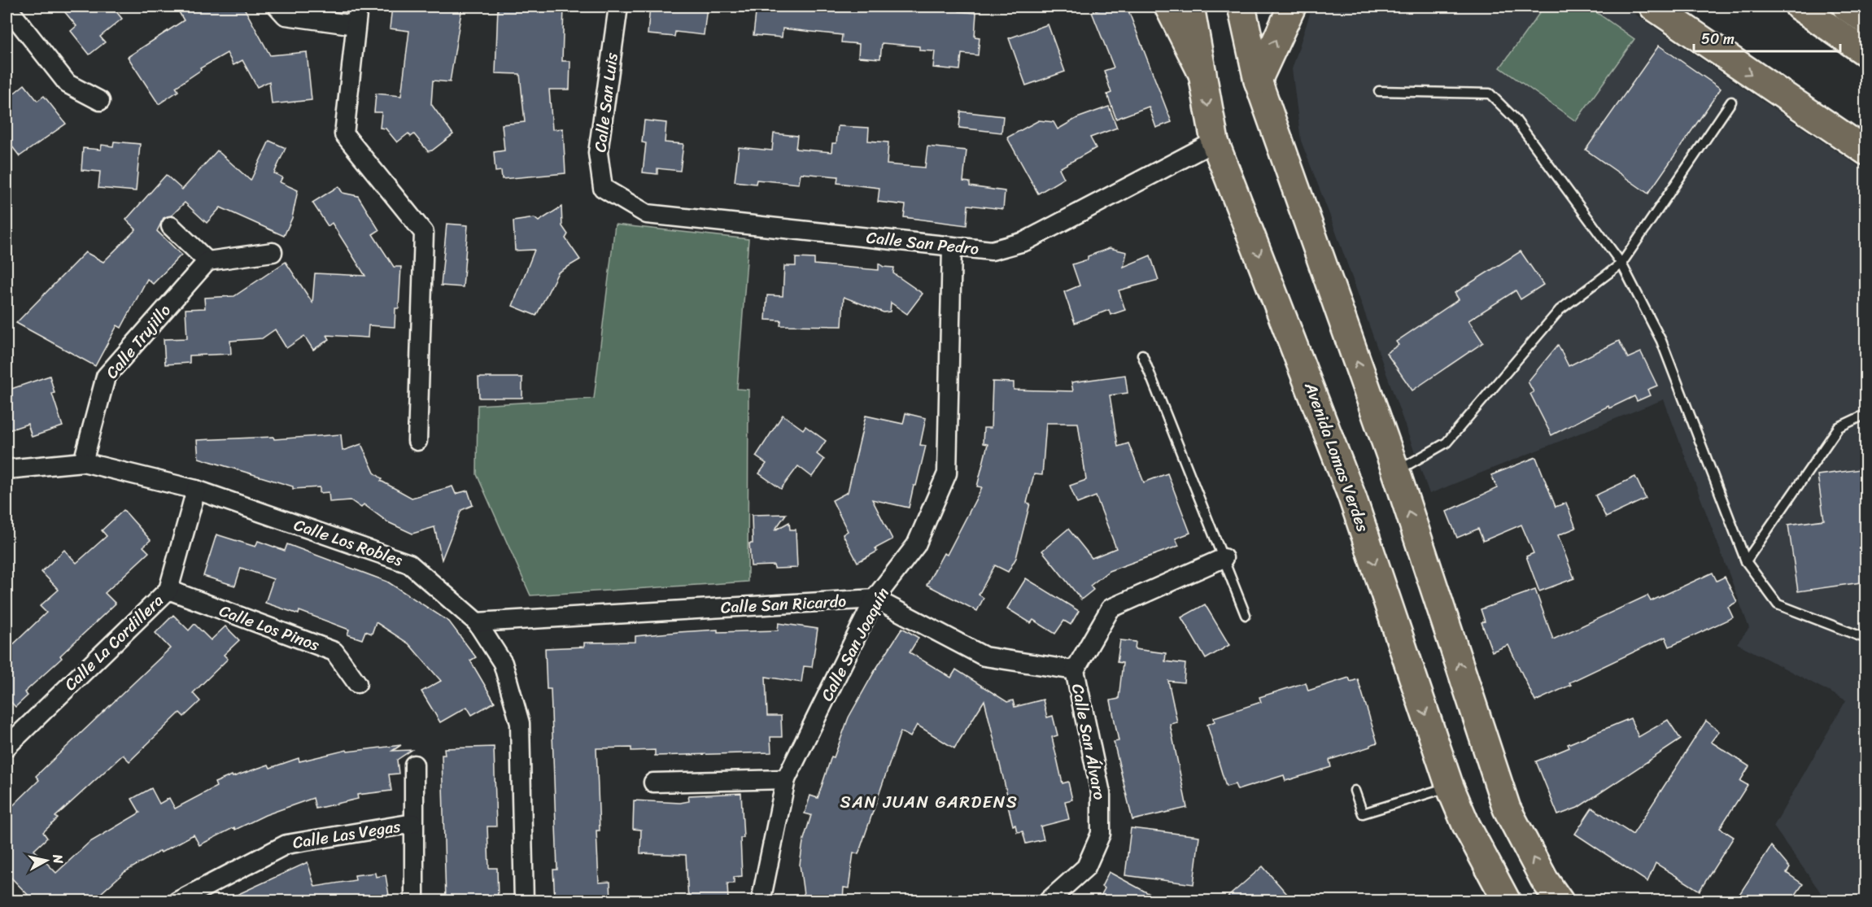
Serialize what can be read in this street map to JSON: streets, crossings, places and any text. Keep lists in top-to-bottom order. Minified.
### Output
{"streets":{"main road":["Avenida Lomas Verdes"],"street":["Calle San Luis","Calle San Pedro","Calle Trujillo","Calle Los Robles","Calle San Ricardo","Calle Los Pinos","Calle La Cordillera","Calle San Joaquín","Calle San Álvaro","Calle Las Vegas"]},"crossings":[["Calle San Luis","Calle San Pedro"],["Calle San Pedro","Avenida Lomas Verdes"],["Calle San Pedro","Calle San Joaquín"],["Calle Trujillo","Calle Los Robles"],["Calle Los Robles","Calle San Ricardo"],["Calle Los Robles","Calle La Cordillera"],["Calle San Ricardo","Calle San Joaquín"],["Calle Los Pinos","Calle La Cordillera"]],"districts":["SAN JUAN GARDENS"],"scale_bar":"50 m","north":"right"}
